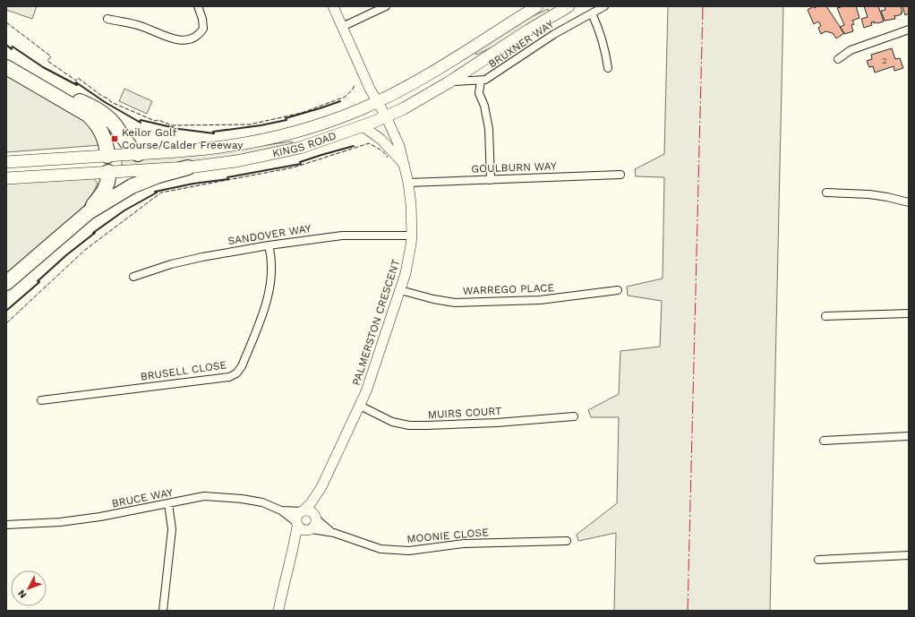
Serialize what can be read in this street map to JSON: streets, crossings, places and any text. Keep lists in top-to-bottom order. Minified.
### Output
{"streets":{"main road":["KINGS ROAD"],"street":["BRUXNER WAY","GOULBURN WAY","SANDOVER WAY","WARREGO PLACE","PALMERSTON CRESCENT","BRUSELL CLOSE","MUIRS COURT","BRUCE WAY","MOONIE CLOSE"]},"crossings":[["BRUXNER WAY","KINGS ROAD"],["BRUXNER WAY","GOULBURN WAY"],["KINGS ROAD","PALMERSTON CRESCENT"],["GOULBURN WAY","PALMERSTON CRESCENT"],["SANDOVER WAY","PALMERSTON CRESCENT"],["SANDOVER WAY","BRUSELL CLOSE"],["WARREGO PLACE","PALMERSTON CRESCENT"],["PALMERSTON CRESCENT","MUIRS COURT"],["PALMERSTON CRESCENT","BRUCE WAY"],["PALMERSTON CRESCENT","MOONIE CLOSE"],["BRUCE WAY","MOONIE CLOSE"]],"places":{"transit":["Keilor Golf Course/Calder Freeway"]},"house_numbers":["2"],"north":"bottom left"}
